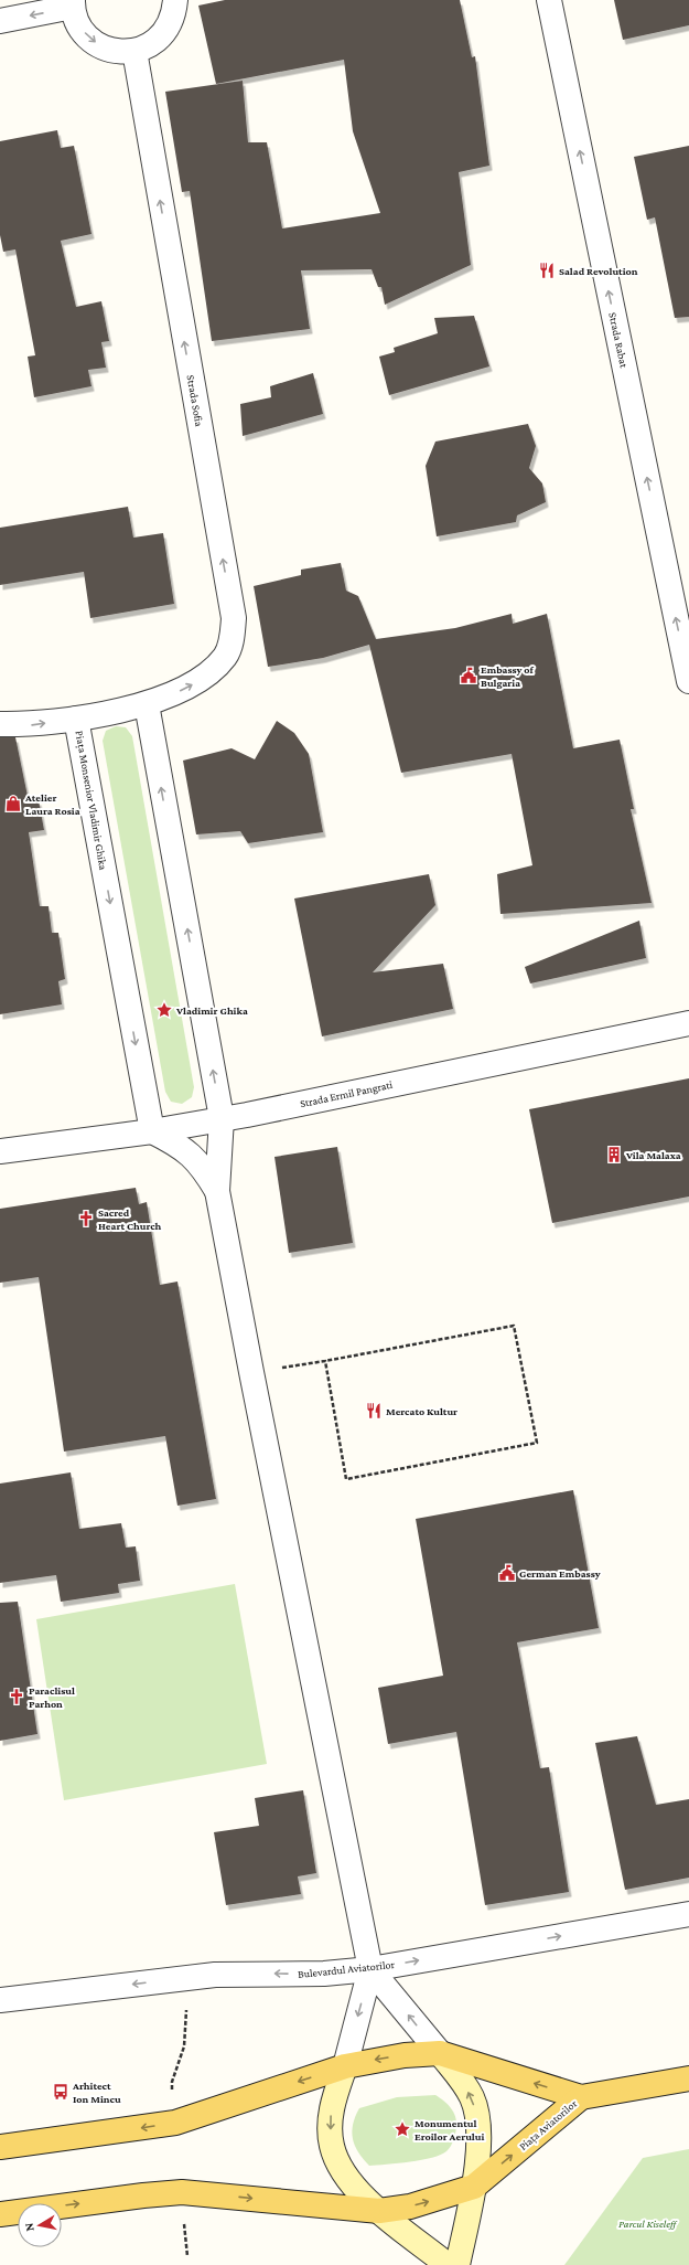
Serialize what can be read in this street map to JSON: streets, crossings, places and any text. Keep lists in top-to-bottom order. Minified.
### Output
{"streets":{"main road":["Piața Aviatorilor"],"street":["Strada Rabat","Strada Sofia","Piața Monsenior Vladimir Ghika","Strada Ermil Pangrati","Bulevardul Aviatorilor"]},"crossings":[["Strada Sofia","Piața Monsenior Vladimir Ghika"],["Piața Monsenior Vladimir Ghika","Strada Ermil Pangrati"]],"one_way":["Strada Rabat","Strada Sofia"],"parks":["Parcul Kiseleff"],"places":{"restaurant":["Salad Revolution","Mercato Kultur"],"public building":["Embassy of Bulgaria","German Embassy"],"shop":["Atelier Laura Rosia"],"place":["Vladimir Ghika","Monumentul Eroilor Aerului"],"building":["Vila Malaxa"],"church":["Sacred Heart Church","Paraclisul Parhon"],"bus stop":["Arhitect Ion Mincu"]},"north":"left"}
